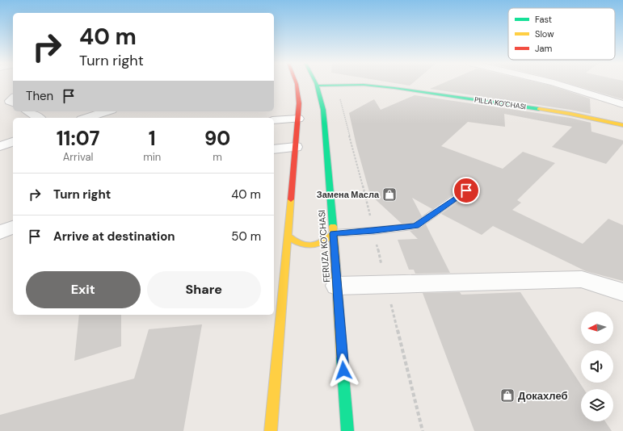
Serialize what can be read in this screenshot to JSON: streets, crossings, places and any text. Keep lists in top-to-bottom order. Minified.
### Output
{"streets":{"main road":["PILLA KO'CHASI","FERUZA KO'CHASI"]},"crossings":[["PILLA KO'CHASI","FERUZA KO'CHASI"]],"places":{"shop":["Замена Масла","Докахлеб"]},"legend":["Fast","Slow","Jam"],"north":"left","page":{"turn":["40 m","Turn right"],"then":"Then","eta":["11:07","Arrival","1","min","90","m"],"list":[{"name":"Turn right","value":"40 m"},{"name":"Arrive at destination","value":"50 m"}],"buttons":["Exit","Share"]}}
